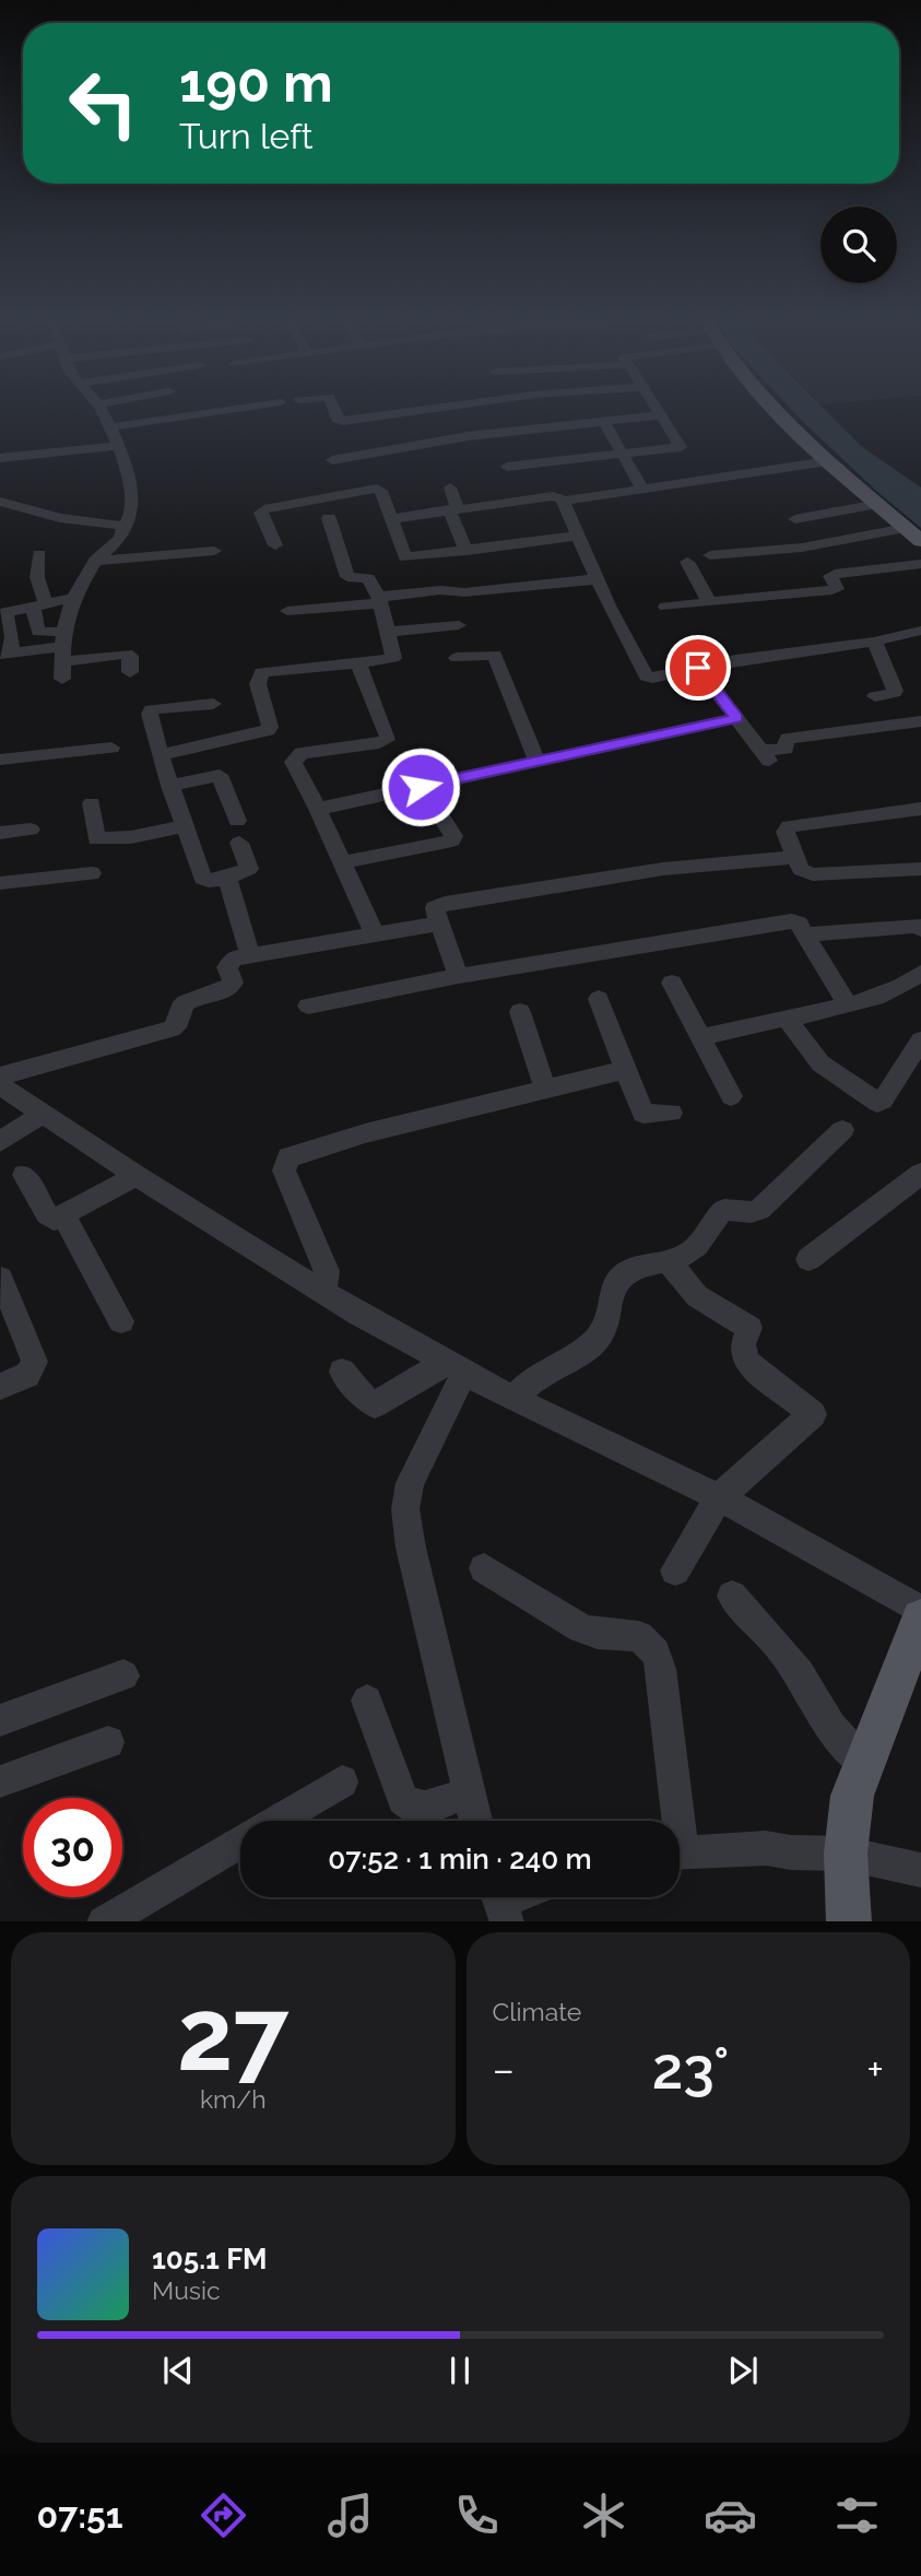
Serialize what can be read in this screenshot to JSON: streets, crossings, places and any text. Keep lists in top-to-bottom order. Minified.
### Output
{"page":{"turn":["190 m","Turn left"],"limit":"30","trip":"07:52 · 1 min · 240 m","tile":[["27","km/h"],"Climate"],"heat":["−","23°","+"],"song":["105.1 FM","Music"],"tabs":"07:51"}}
